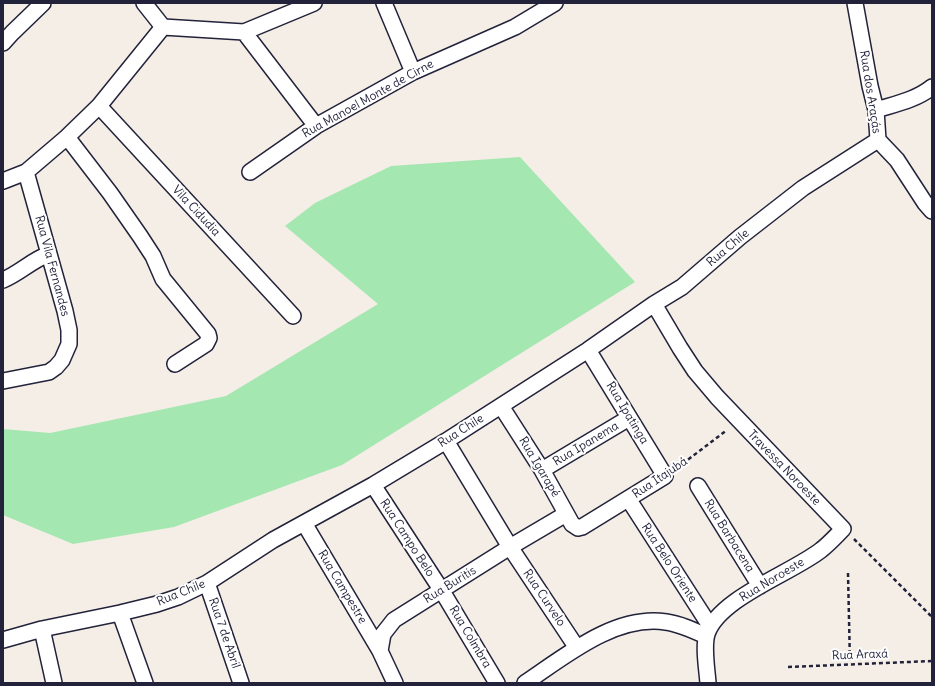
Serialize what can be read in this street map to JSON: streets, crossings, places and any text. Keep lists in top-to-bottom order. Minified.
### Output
{"streets":{"street":["Rua dos Araçás","Rua Manoel Monte de Cirne","Vila Cidudia","Rua Chile","Rua Vila Fernandes","Rua Ipatinga","Rua Ipanema","Rua Igarapé","Travessa Noroeste","Rua Itajubá","Rua Barbacena","Rua Campo Belo","Rua Belo Oriente","Rua Noroeste","Rua Buritis","Rua Campestre","Rua Curvelo","Rua 7 de Abril","Rua Colmbra"],"path":["Rua Araxá"]},"crossings":[["Rua dos Araçás","Rua Chile"],["Rua Chile","Rua Ipatinga"],["Rua Chile","Rua Igarapé"],["Rua Chile","Travessa Noroeste"],["Rua Chile","Rua Campo Belo"],["Rua Chile","Rua Campestre"],["Rua Chile","Rua Curvelo"],["Rua Chile","Rua 7 de Abril"],["Rua Ipatinga","Rua Ipanema"],["Rua Ipatinga","Rua Itajubá"],["Rua Ipanema","Rua Igarapé"],["Rua Igarapé","Rua Itajubá"],["Rua Igarapé","Rua Buritis"],["Travessa Noroeste","Rua Itajubá"],["Travessa Noroeste","Rua Noroeste"],["Rua Itajubá","Rua Belo Oriente"],["Rua Barbacena","Rua Noroeste"],["Rua Campo Belo","Rua Buritis"],["Rua Campo Belo","Rua Colmbra"],["Rua Belo Oriente","Rua Noroeste"],["Rua Buritis","Rua Campestre"],["Rua Buritis","Rua Curvelo"],["Rua Buritis","Rua Colmbra"]]}
